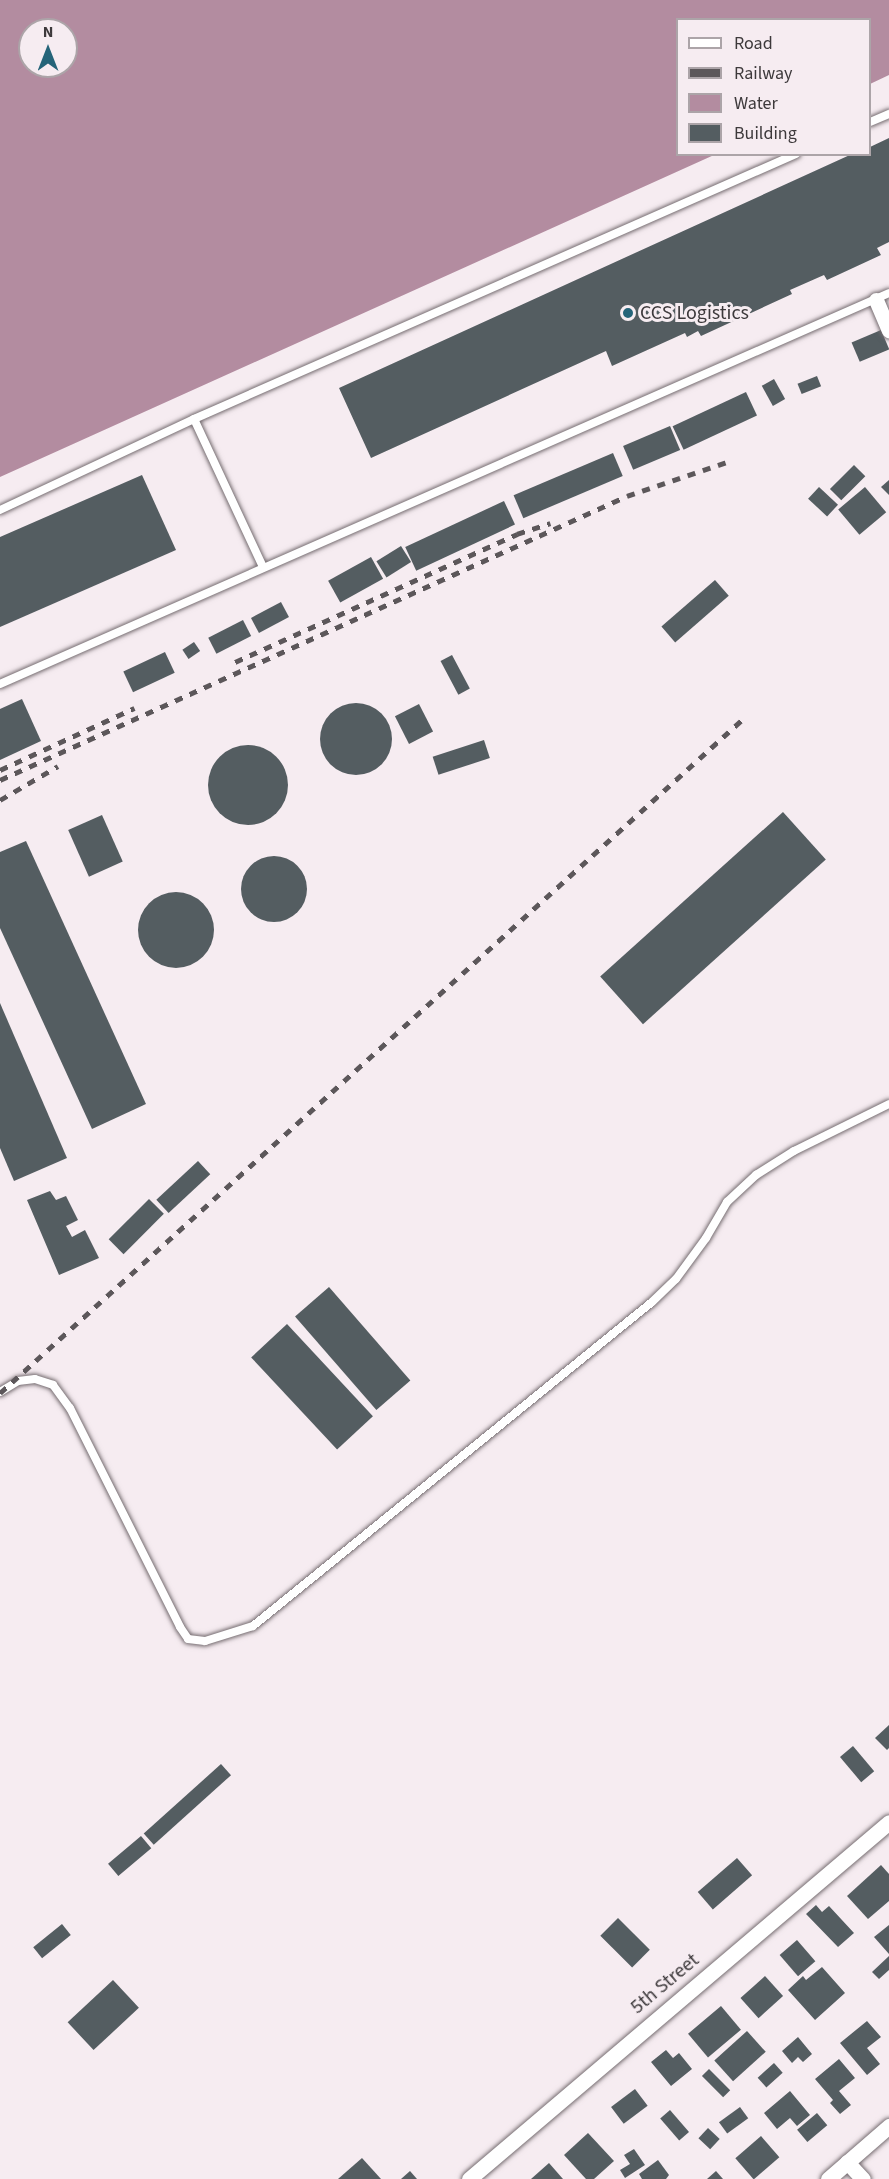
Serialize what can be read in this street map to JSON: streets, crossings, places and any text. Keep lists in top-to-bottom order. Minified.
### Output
{"streets":{"street":["5th Street"]},"places":["CCS Logistics"],"legend":["Road","Railway","Water","Building"],"north":"top"}
